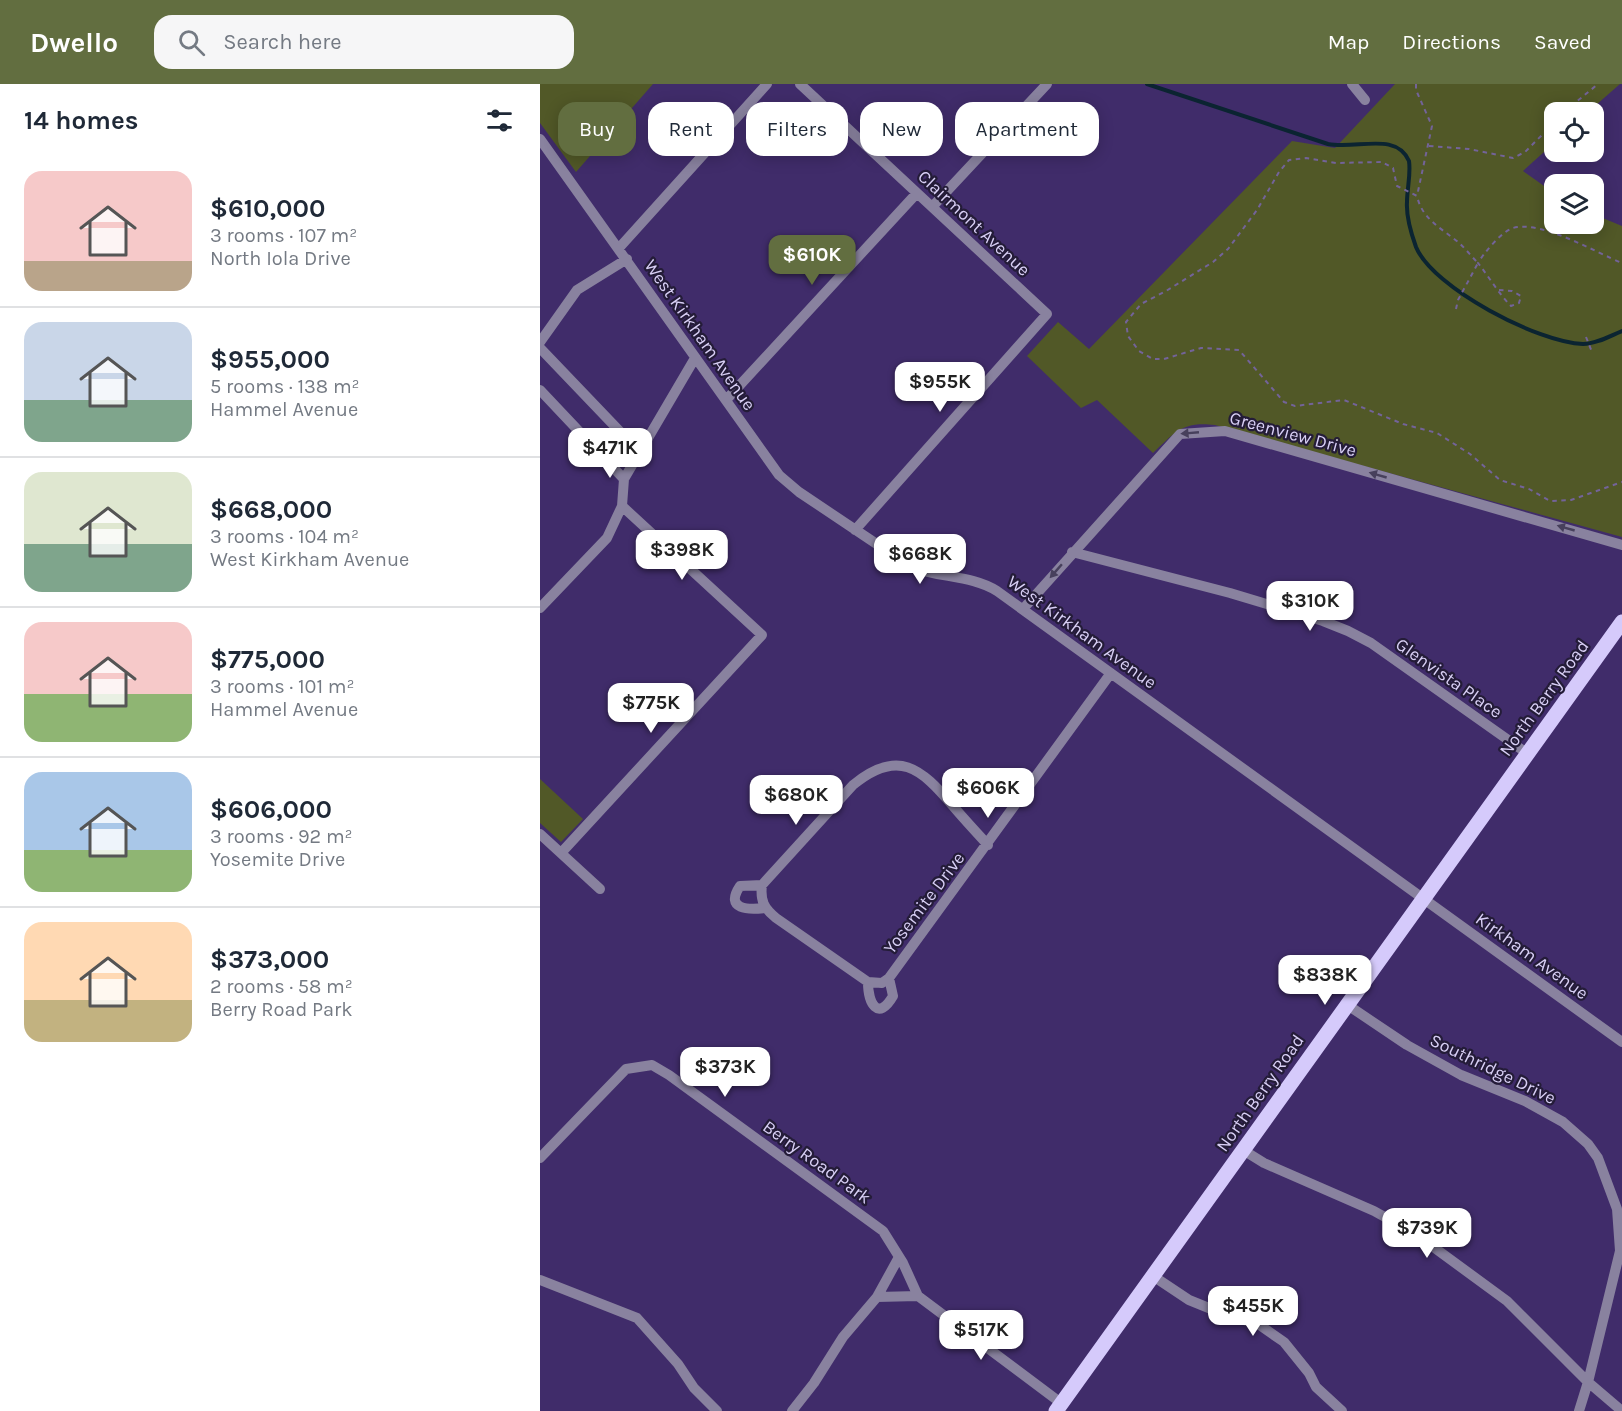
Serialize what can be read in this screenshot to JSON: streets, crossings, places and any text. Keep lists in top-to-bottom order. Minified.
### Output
{"streets":{"main road":["North Berry Road"],"street":["Clairmont Avenue","West Kirkham Avenue","Greenview Drive","Glenvista Place","Yosemite Drive","Kirkham Avenue","Southridge Drive","Berry Road Park"]},"crossings":[["Clairmont Avenue","West Kirkham Avenue"],["West Kirkham Avenue","Greenview Drive"],["West Kirkham Avenue","North Berry Road"],["West Kirkham Avenue","Yosemite Drive"],["West Kirkham Avenue","Kirkham Avenue"],["Greenview Drive","Glenvista Place"],["Glenvista Place","North Berry Road"],["North Berry Road","Kirkham Avenue"],["North Berry Road","Southridge Drive"],["North Berry Road","Berry Road Park"]],"one_way":["Greenview Drive"],"page":{"header":"Dwello","search":"Search here","nav":["Map","Directions","Saved"],"heading":"14 homes","chip":["Buy","Rent","Filters","New","Apartment"],"list":[{"name":"$610,000","note":"3 rooms · 107 m² · North Iola Drive"},{"name":"$955,000","note":"5 rooms · 138 m² · Hammel Avenue"},{"name":"$668,000","note":"3 rooms · 104 m² · West Kirkham Avenue"},{"name":"$775,000","note":"3 rooms · 101 m² · Hammel Avenue"},{"name":"$606,000","note":"3 rooms · 92 m² · Yosemite Drive"},{"name":"$373,000","note":"2 rooms · 58 m² · Berry Road Park"}],"price":["$610K","$955K","$471K","$398K","$668K","$310K","$775K","$606K","$680K","$838K","$373K","$739K","$455K","$517K"]}}
